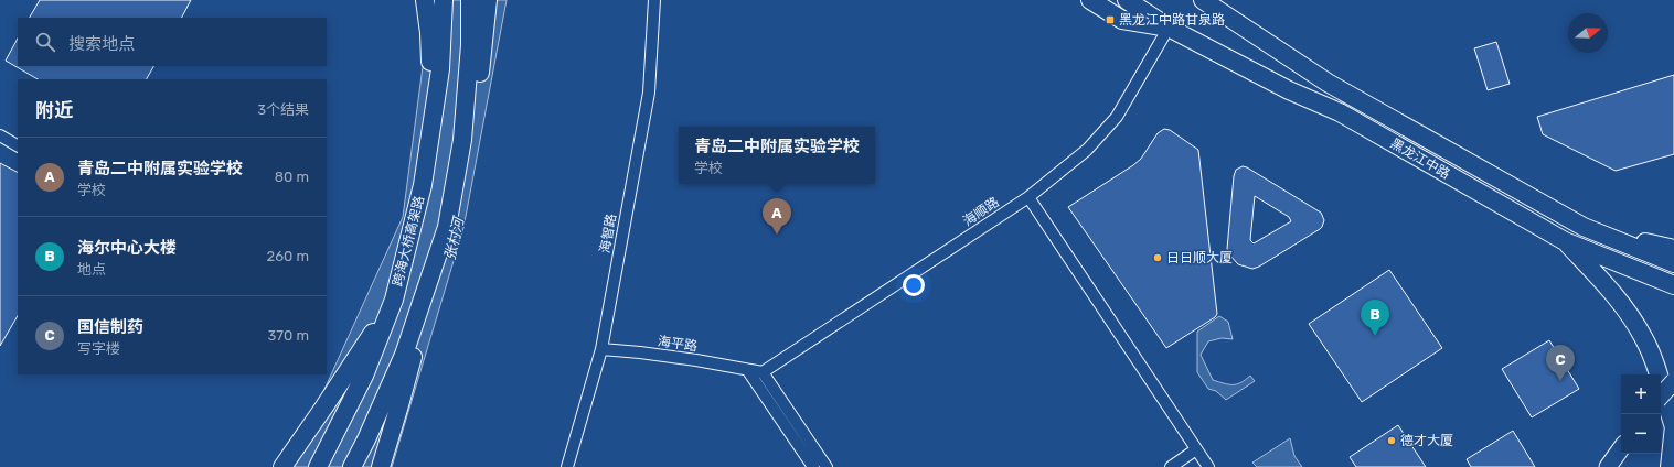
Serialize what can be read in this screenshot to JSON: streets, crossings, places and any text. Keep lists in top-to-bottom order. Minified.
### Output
{"streets":{"highway":["黑龙江中路","跨海大桥高架路"],"street":["海顺路","海智路","海平路"]},"crossings":[["黑龙江中路","海顺路"],["海顺路","海平路"],["海智路","海平路"]],"water":["张村河"],"places":{"transit":["黑龙江中路甘泉路"],"other":["日日顺大厦","德才大厦"]},"north":"right","page":{"search":"搜索地点","heading":["附近","3个结果"],"popup":["青岛二中附属实验学校","学校"],"list":[{"mark":"A","name":"青岛二中附属实验学校","note":"学校","value":"80 m"},{"mark":"B","name":"海尔中心大楼","note":"地点","value":"260 m"},{"mark":"C","name":"国信制药","note":"写字楼","value":"370 m"}],"pins":["A","B","C"],"map_buttons":["+","−"]}}
